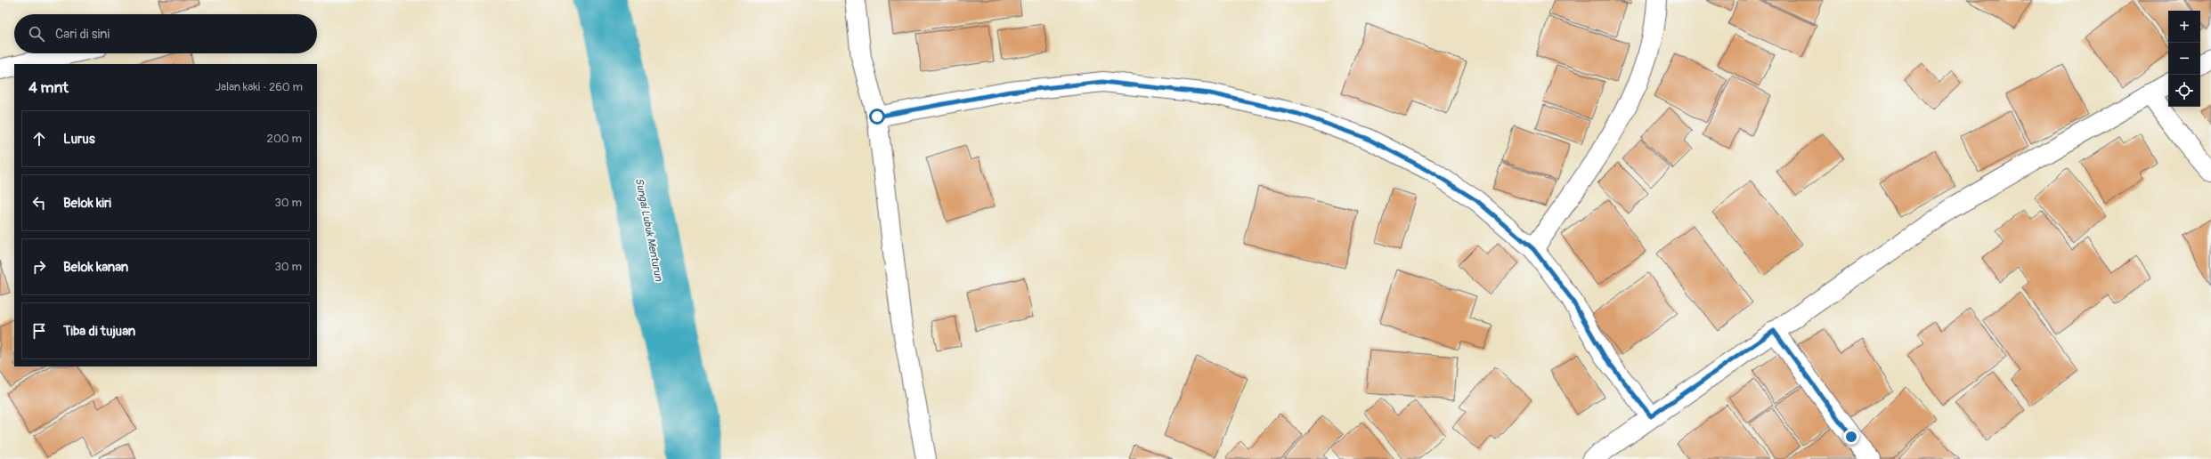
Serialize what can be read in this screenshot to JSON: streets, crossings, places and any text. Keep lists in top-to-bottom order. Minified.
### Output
{"water":["Sungai Lubuk Menturun"],"page":{"map_buttons":["+","−"],"search":"Cari di sini","heading":["4 mnt","Jalan kaki · 260 m"],"list":[["Lurus","200 m"],["Belok kiri","30 m"],["Belok kanan","30 m"],"Tiba di tujuan"]}}
